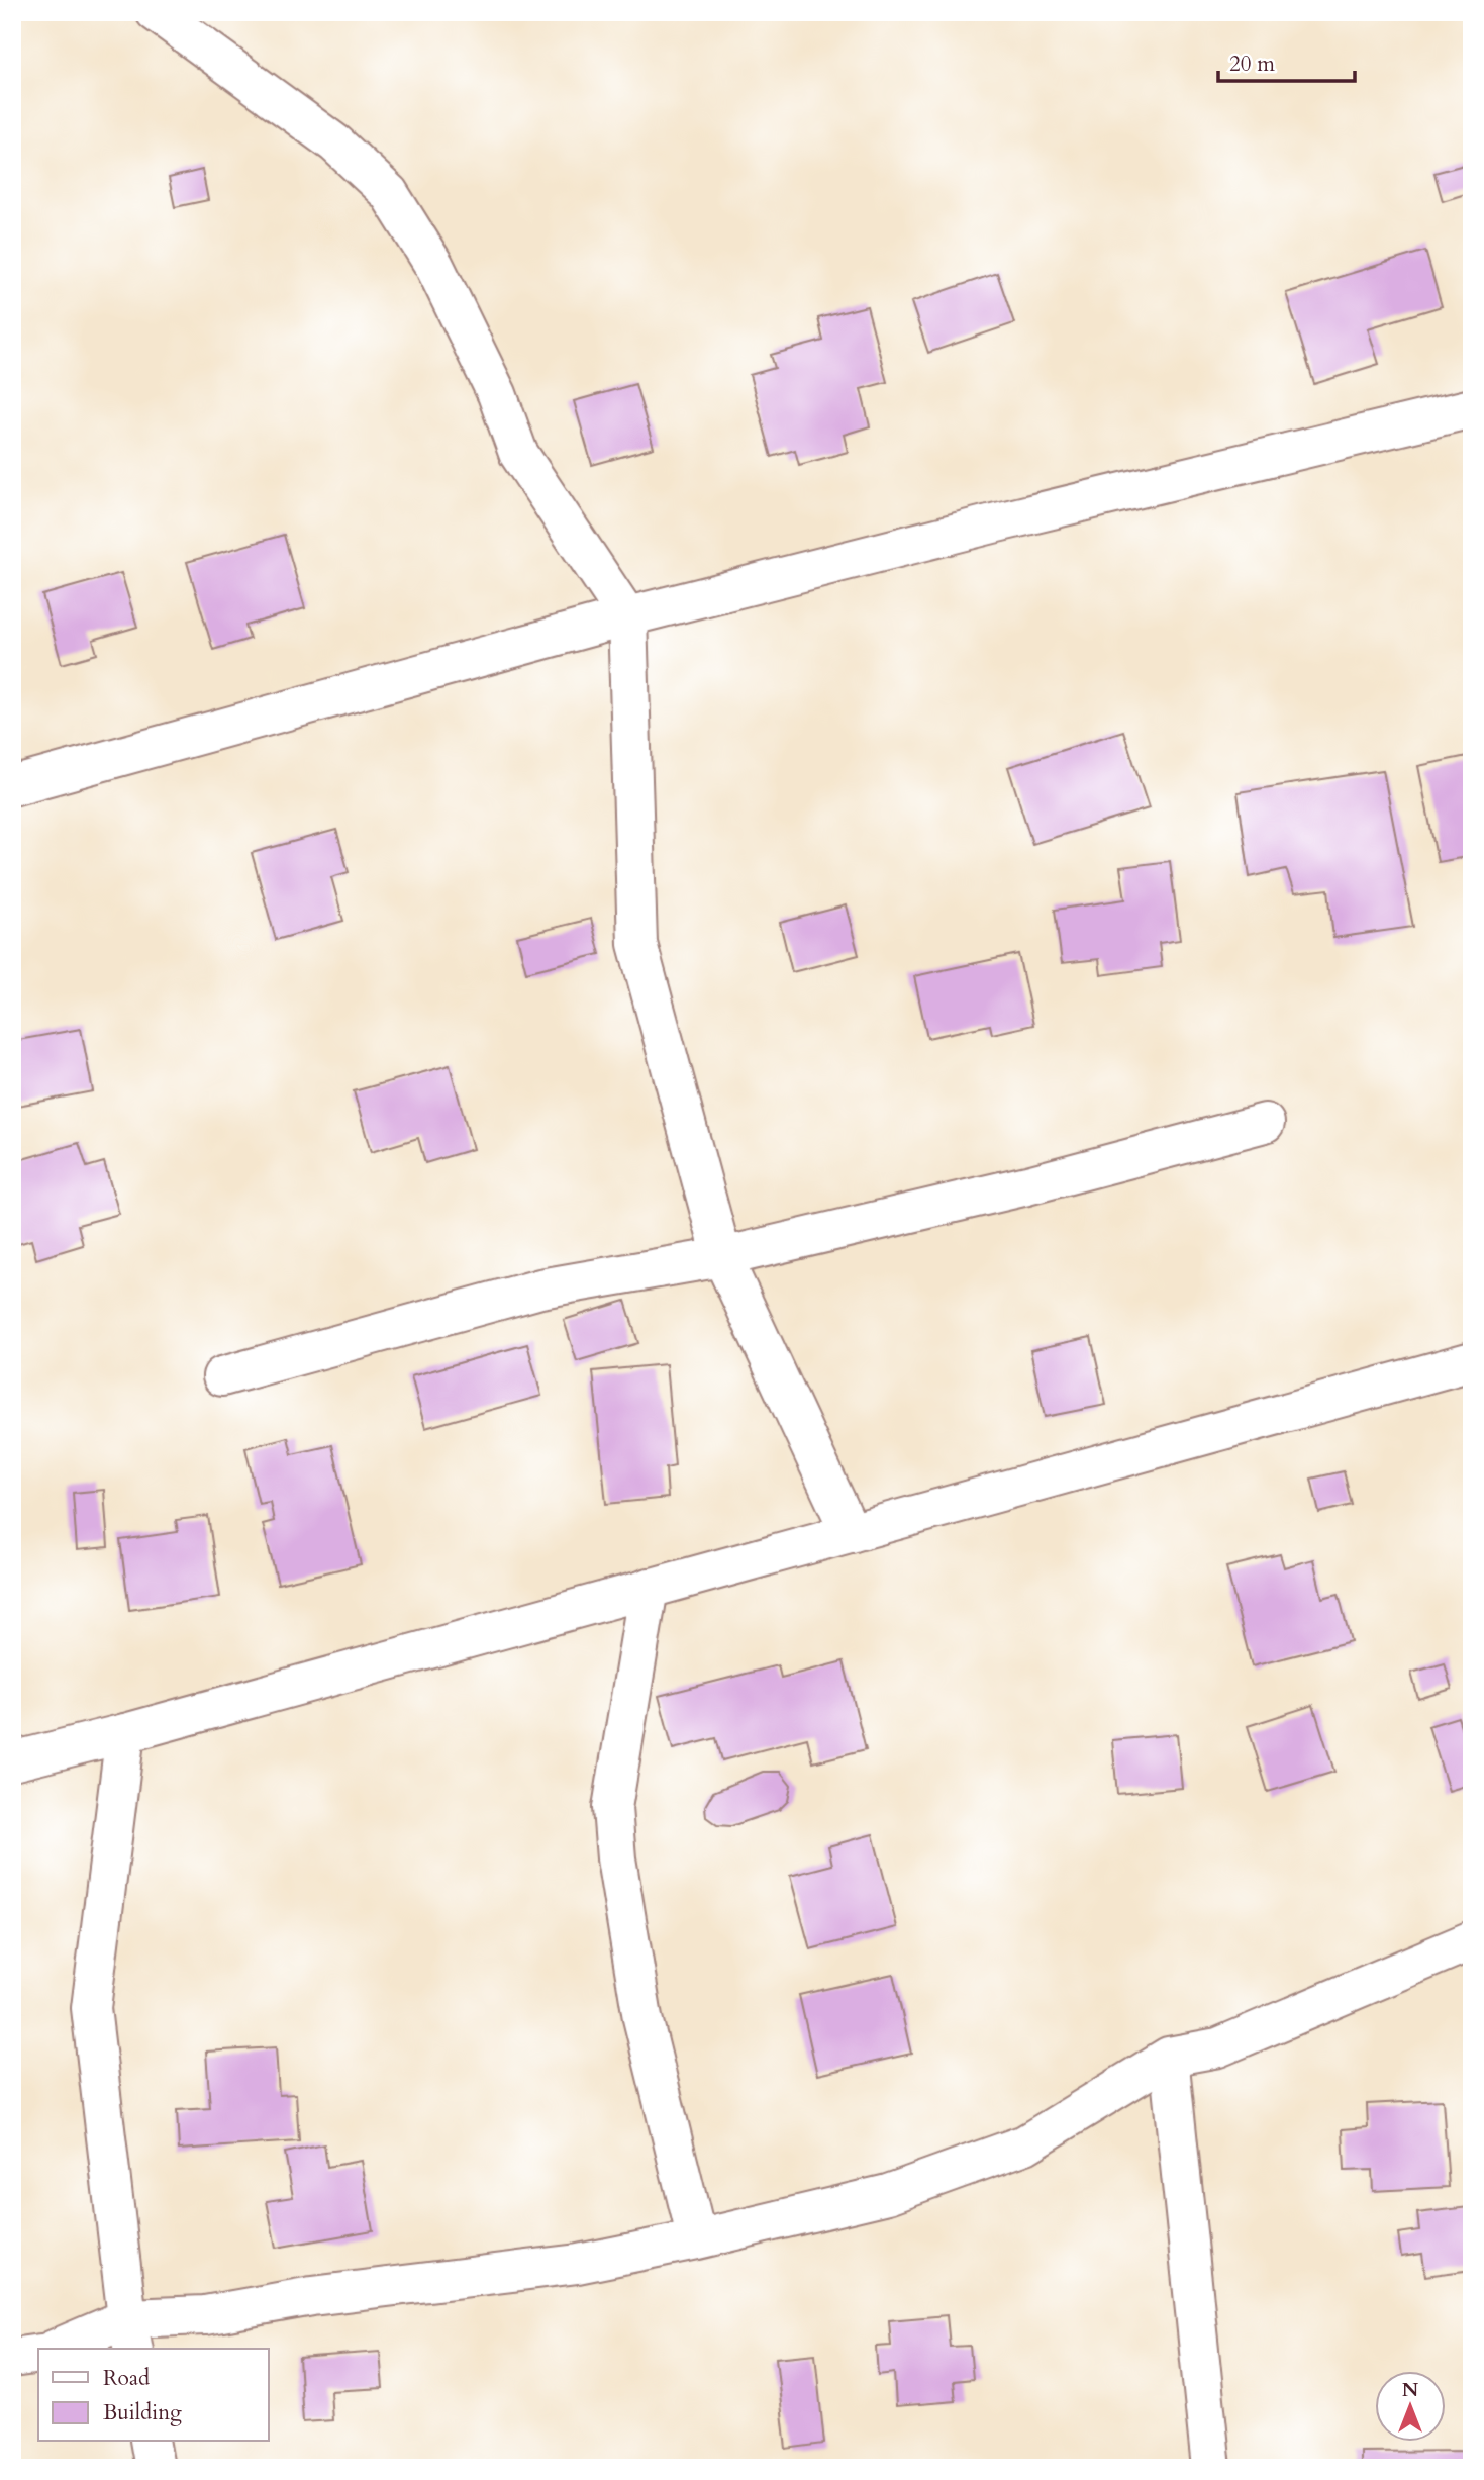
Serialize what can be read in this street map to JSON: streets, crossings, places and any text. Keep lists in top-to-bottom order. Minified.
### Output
{"legend":["Road","Building"],"scale_bar":"20 m","north":"top"}
